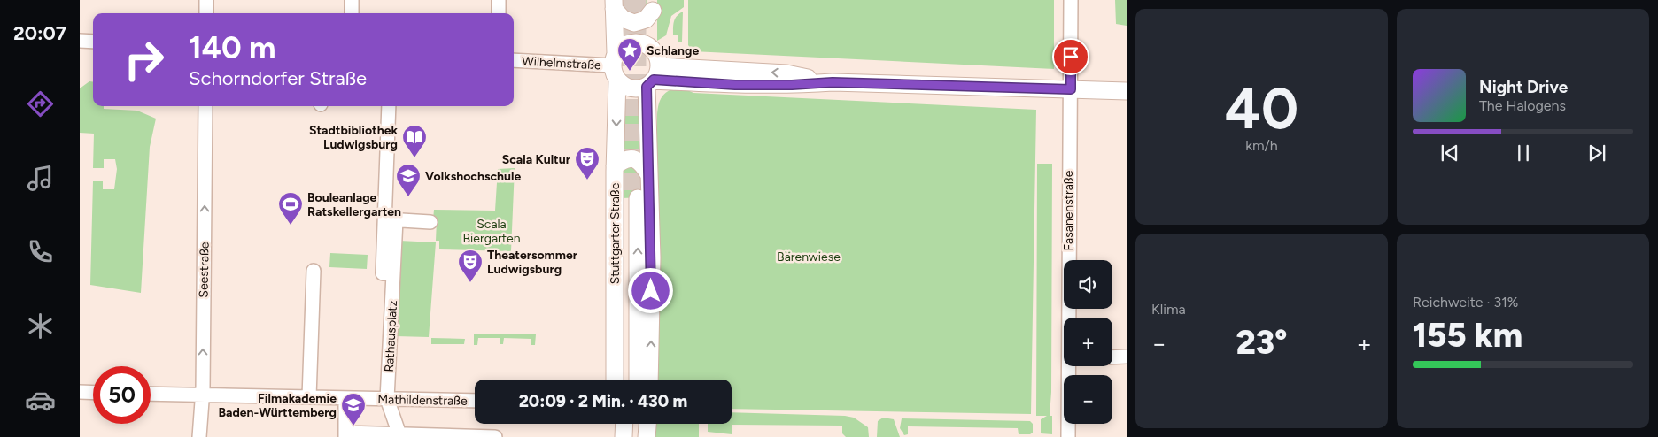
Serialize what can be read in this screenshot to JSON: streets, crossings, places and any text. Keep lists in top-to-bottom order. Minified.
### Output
{"streets":{"main road":["Stuttgarter Straße"],"street":["Wilhelmstraße","Fasanenstraße","Seestraße","Rathausplatz","Mathildenstraße"]},"crossings":[["Wilhelmstraße","Stuttgarter Straße"],["Seestraße","Mathildenstraße"],["Rathausplatz","Mathildenstraße"]],"parks":["Scala Biergarten","Bärenwiese"],"places":{"place":["Schlange"],"library":["Stadtbibliothek Ludwigsburg"],"theatre":["Scala Kultur","Theatersommer Ludwigsburg"],"school or university":["Volkshochschule","Filmakademie Baden-Württemberg"],"sports":["Bouleanlage Ratskellergarten"]},"page":{"tabs":"20:07","tile":[["40","km/h"],"Klima",["Reichweite · 31%","155 km"]],"turn":["140 m","Schorndorfer Straße"],"song":["Night Drive","The Halogens"],"map_buttons":["+","−"],"heat":["−","23°","+"],"limit":"50","trip":"20:09 · 2 Min. · 430 m"}}
